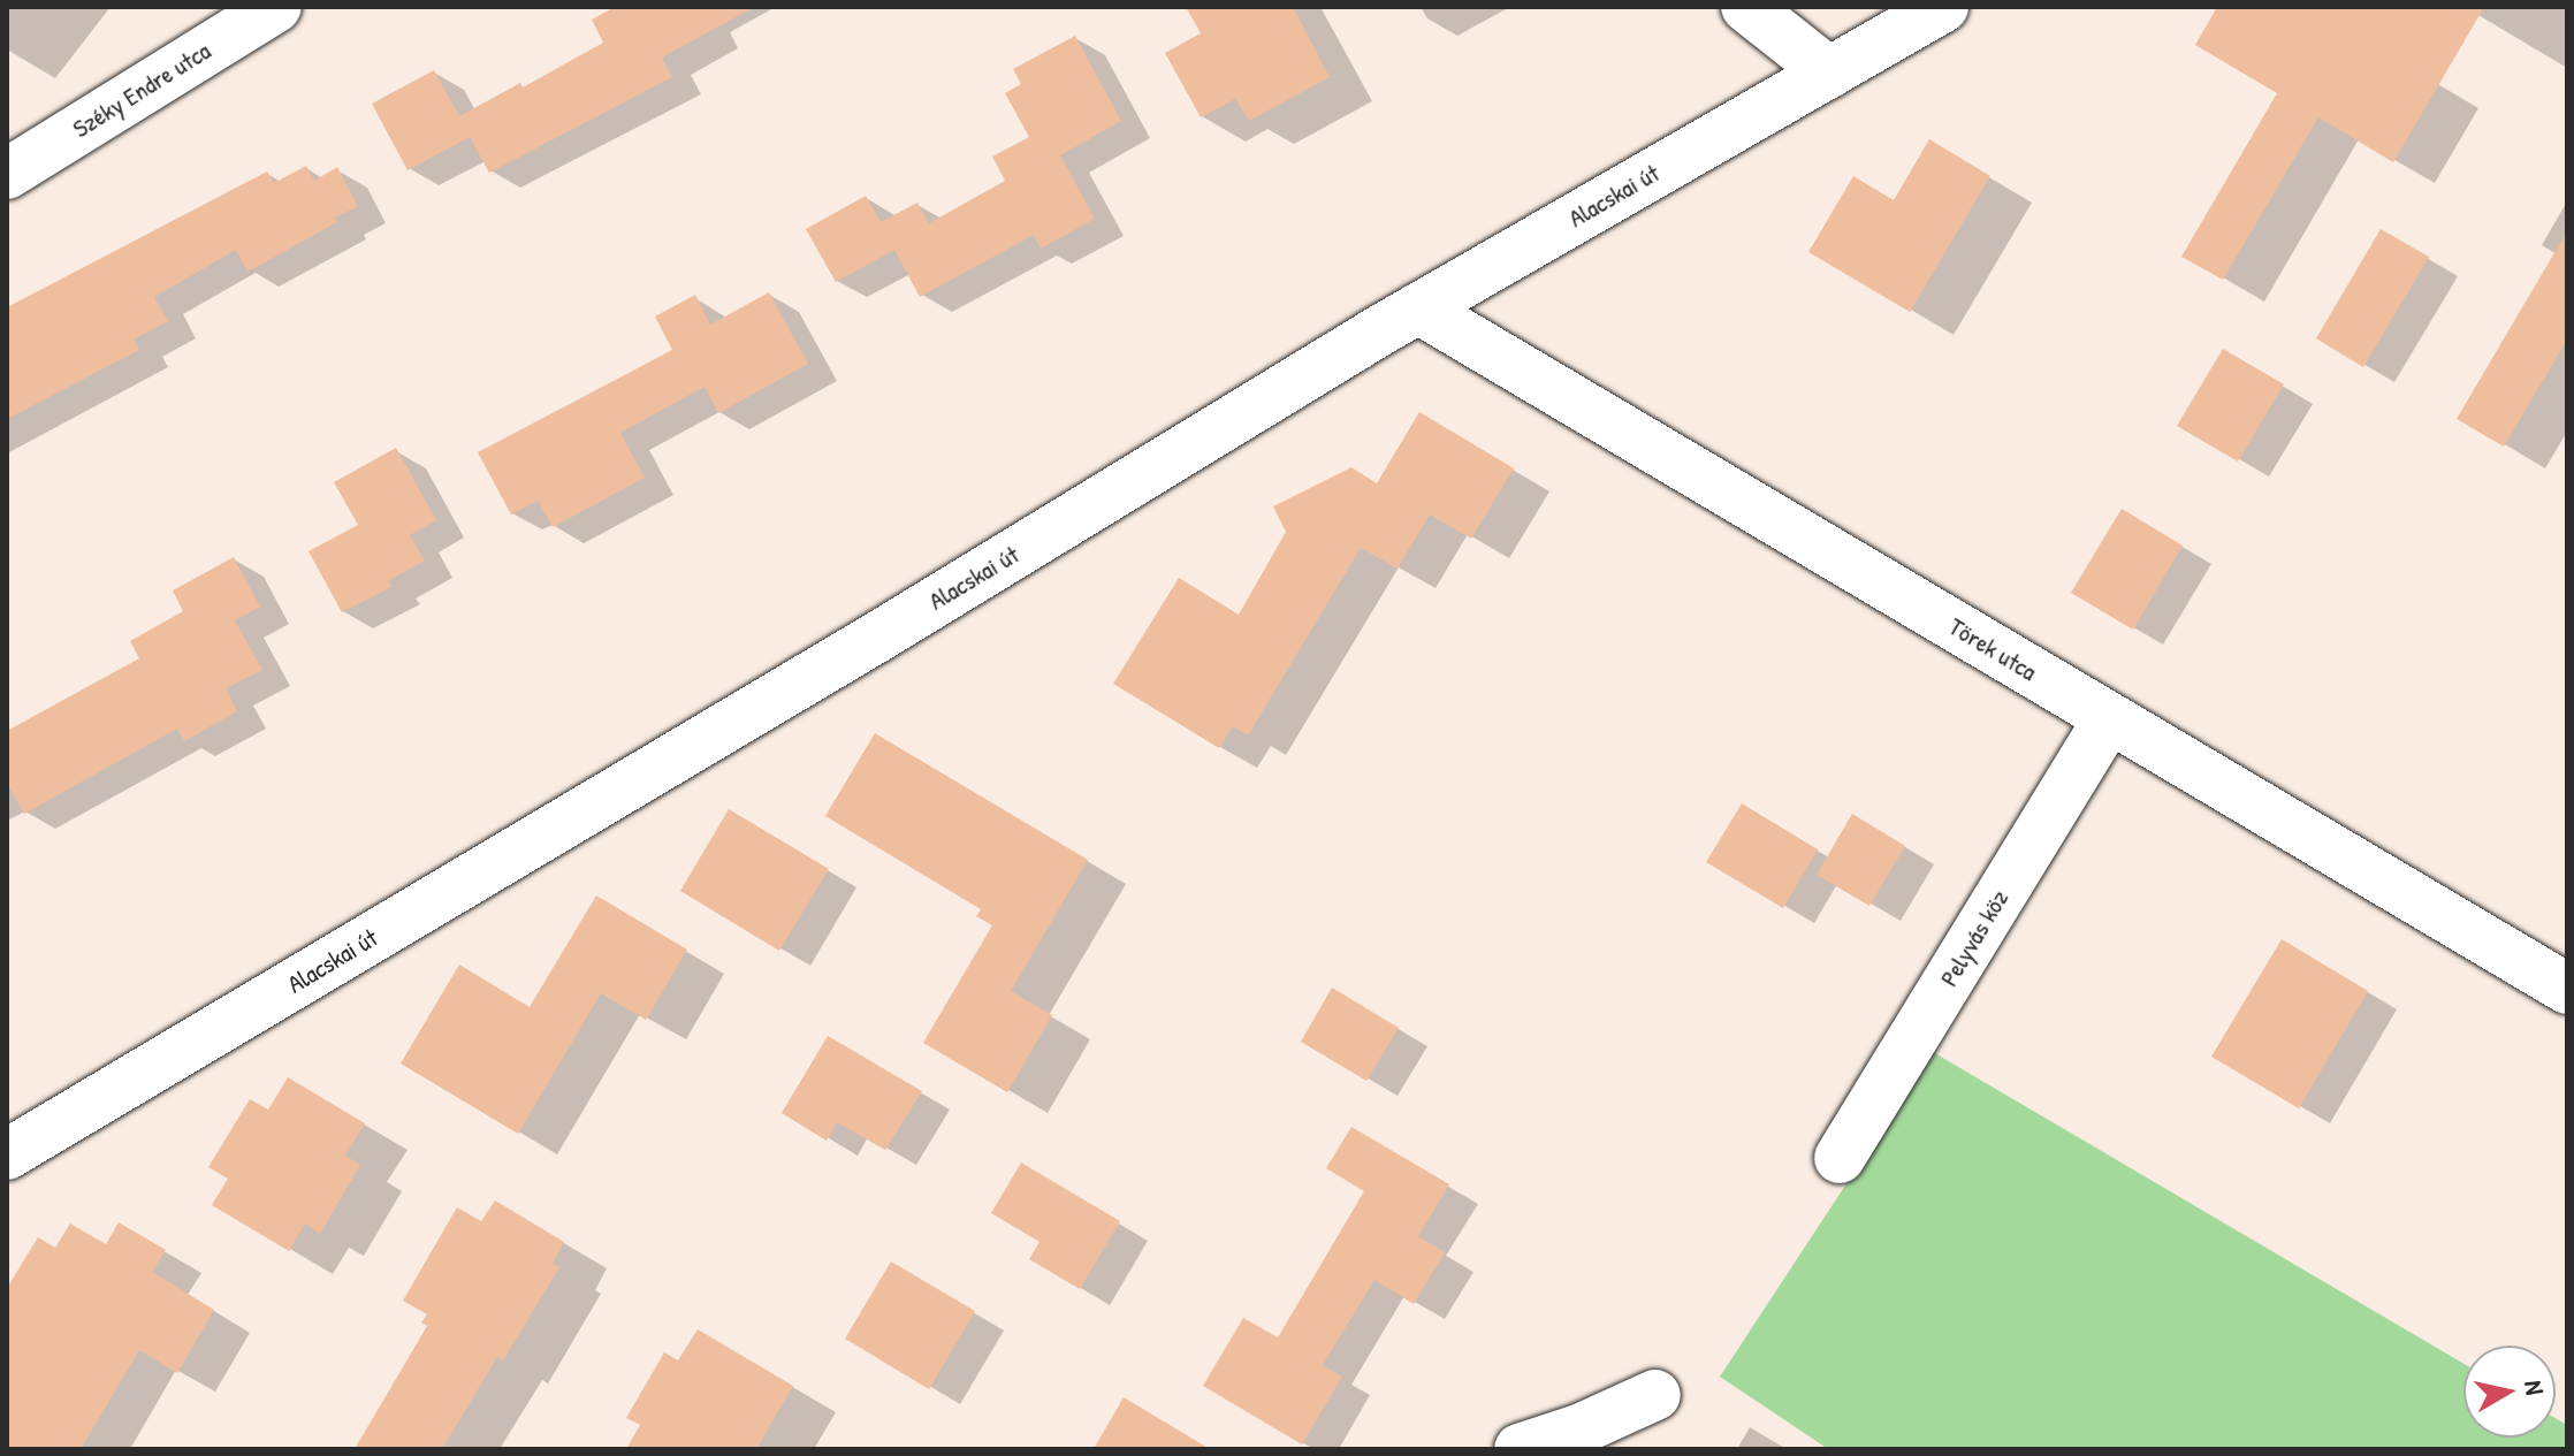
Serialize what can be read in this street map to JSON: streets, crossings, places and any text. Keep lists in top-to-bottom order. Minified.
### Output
{"streets":{"street":["Széky Endre utca","Alacskai út","Törek utca","Pelyvás köz"]},"crossings":[["Alacskai út","Törek utca"],["Törek utca","Pelyvás köz"]],"north":"right"}
